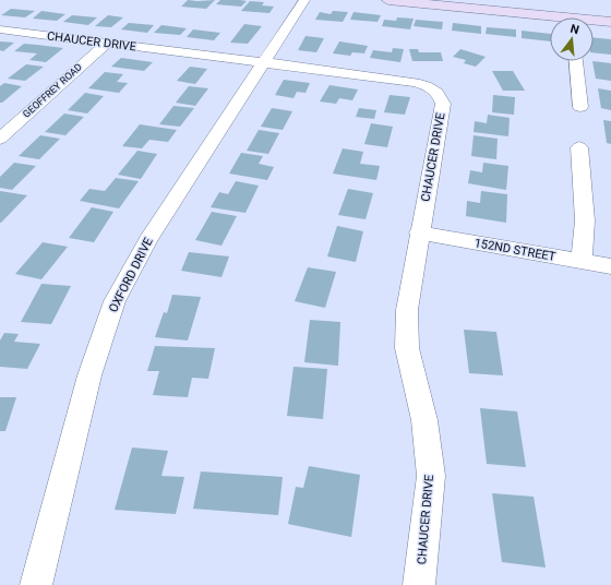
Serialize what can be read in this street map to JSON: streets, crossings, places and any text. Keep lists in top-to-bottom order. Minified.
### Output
{"streets":{"street":["CHAUCER DRIVE","GEOFFREY ROAD","152ND STREET","OXFORD DRIVE"]},"crossings":[["CHAUCER DRIVE","GEOFFREY ROAD"],["CHAUCER DRIVE","152ND STREET"],["CHAUCER DRIVE","OXFORD DRIVE"]],"north":"top"}
